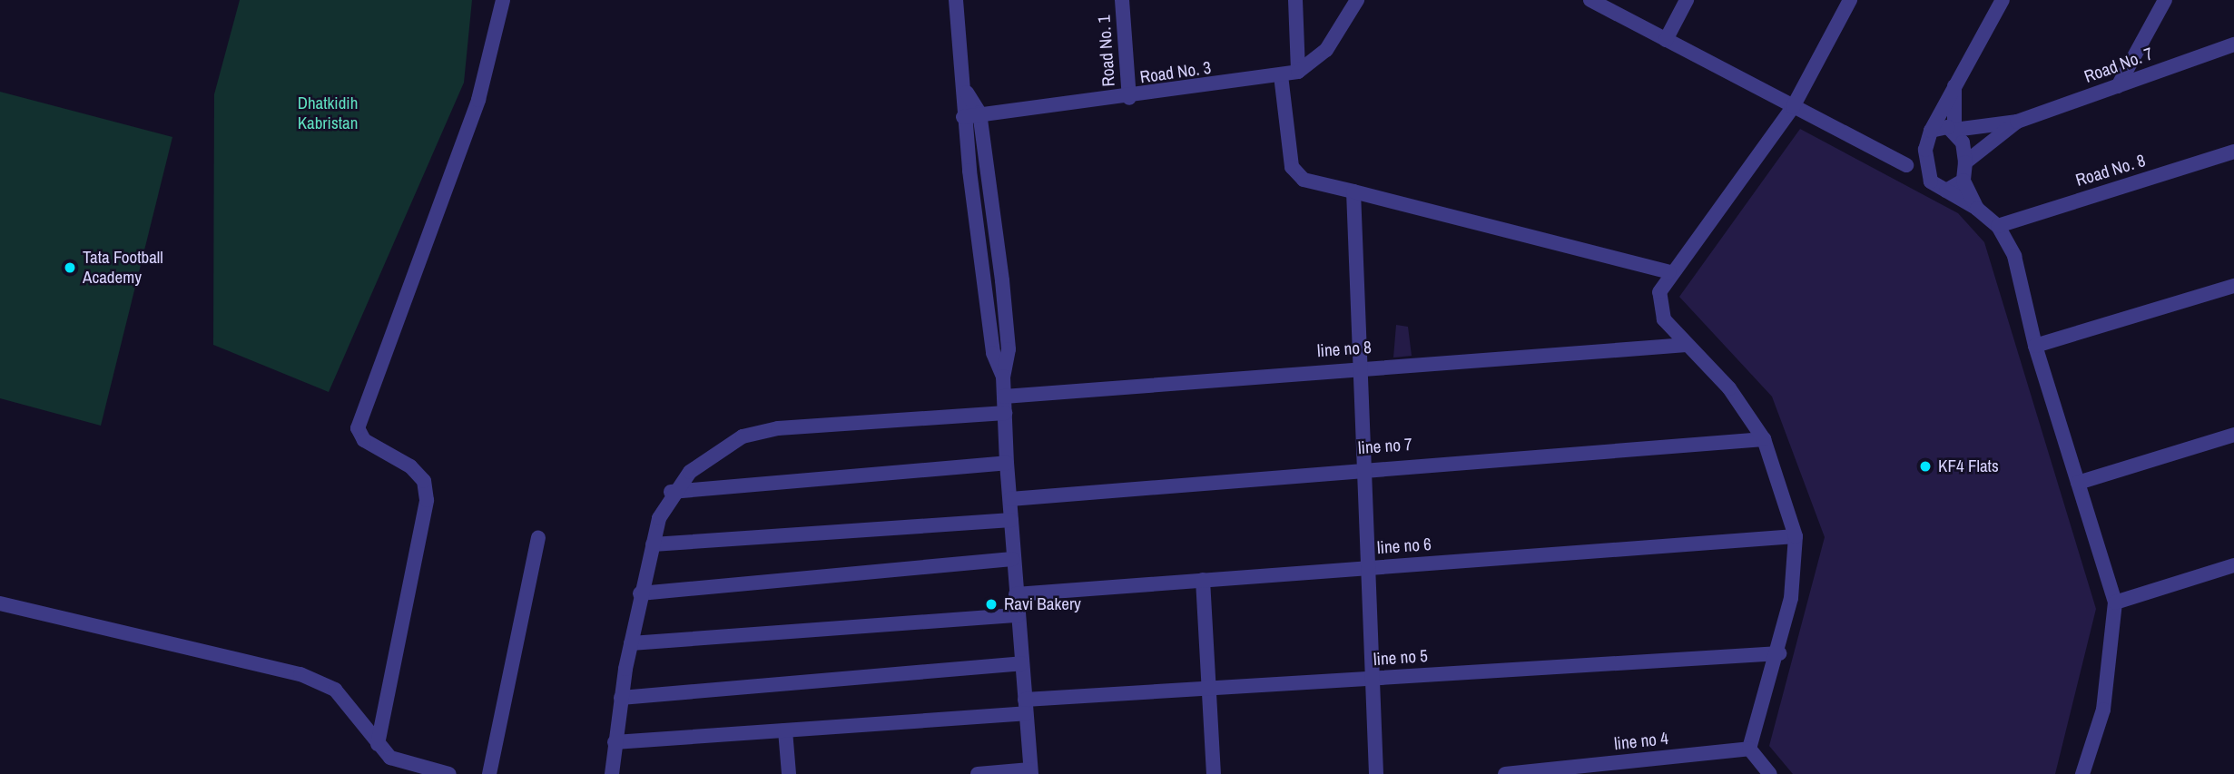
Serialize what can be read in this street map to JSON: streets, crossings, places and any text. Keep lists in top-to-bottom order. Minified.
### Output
{"streets":{"street":["Road No. 1","Road No. 7","Road No. 3","Road No. 8","line no 8","line no 7","line no 6","line no 5","line no 4"]},"crossings":[["Road No. 1","Road No. 3"]],"parks":["Dhatkidih Kabristan"],"places":["Tata Football Academy","KF4 Flats","Ravi Bakery"]}
